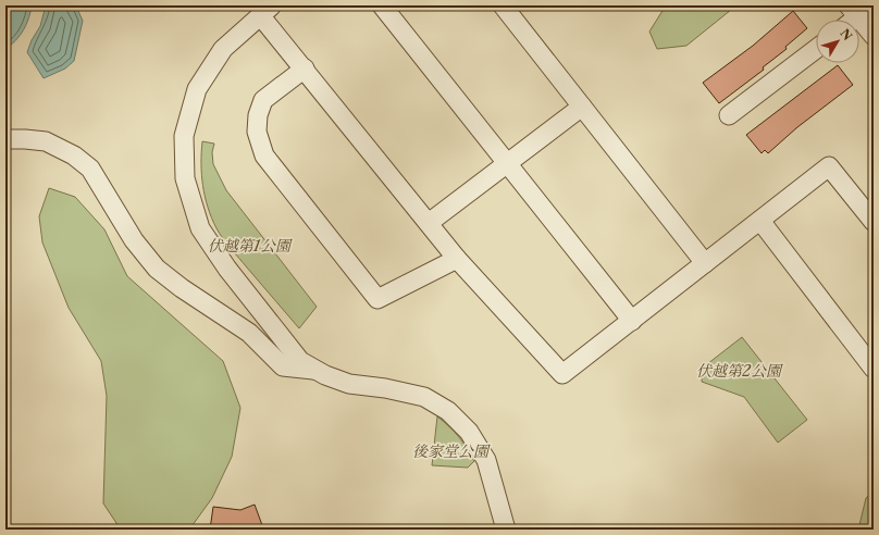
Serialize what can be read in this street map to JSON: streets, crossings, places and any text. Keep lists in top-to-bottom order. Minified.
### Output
{"parks":["伏越第1公園","伏越第2公園","後家堂公園"],"north":"top right"}
